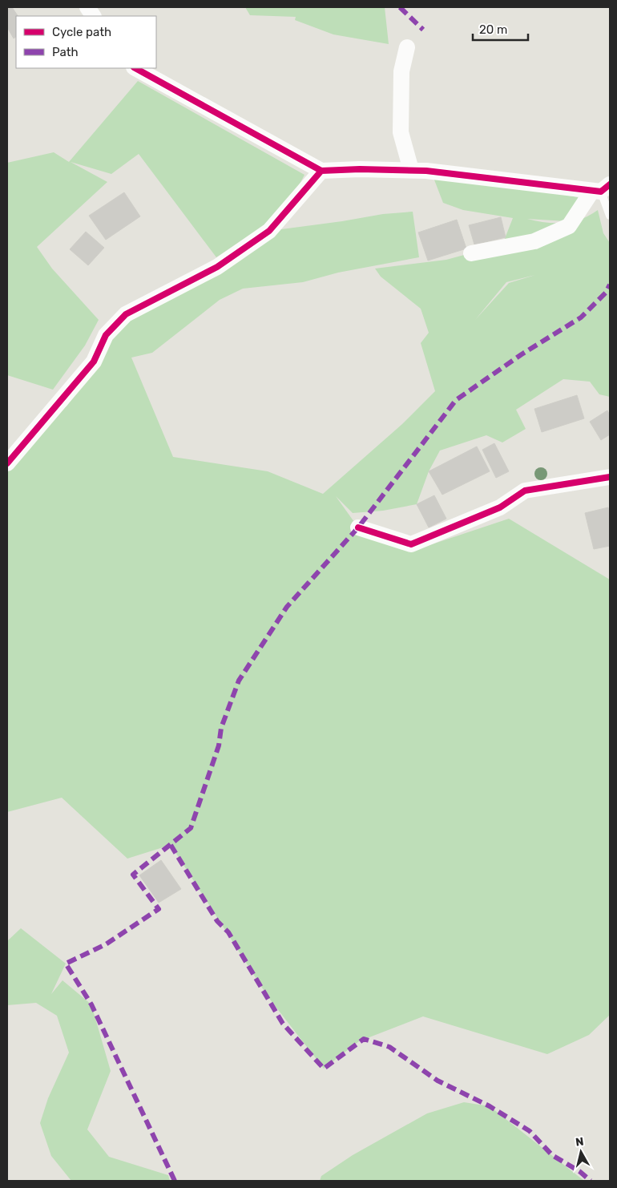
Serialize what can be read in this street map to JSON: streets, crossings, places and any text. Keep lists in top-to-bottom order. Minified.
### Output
{"legend":["Cycle path","Path"],"scale_bar":"20 m","north":"top"}
